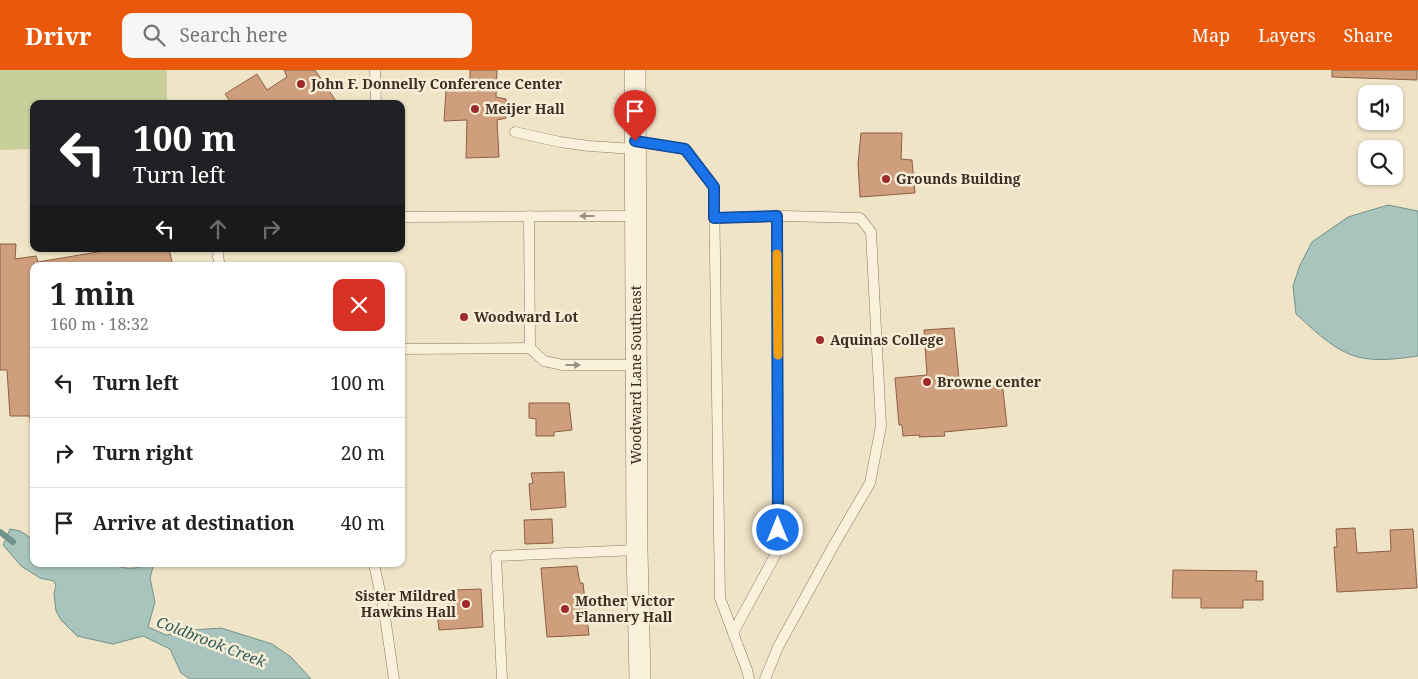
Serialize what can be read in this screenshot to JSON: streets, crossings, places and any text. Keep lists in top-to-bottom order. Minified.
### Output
{"streets":{"street":["Woodward Lane Southeast"]},"water":["Coldbrook Creek"],"places":["John F. Donnelly Conference Center","Meijer Hall","Grounds Building","Woodward Lot","Aquinas College","Browne center","Sister Mildred Hawkins Hall","Mother Victor Flannery Hall"],"page":{"header":"Drivr","search":"Search here","nav":["Map","Layers","Share"],"turn":["100 m","Turn left"],"heading":["1 min","160 m · 18:32"],"list":[{"name":"Turn left","value":"100 m"},{"name":"Turn right","value":"20 m"},{"name":"Arrive at destination","value":"40 m"}]}}
